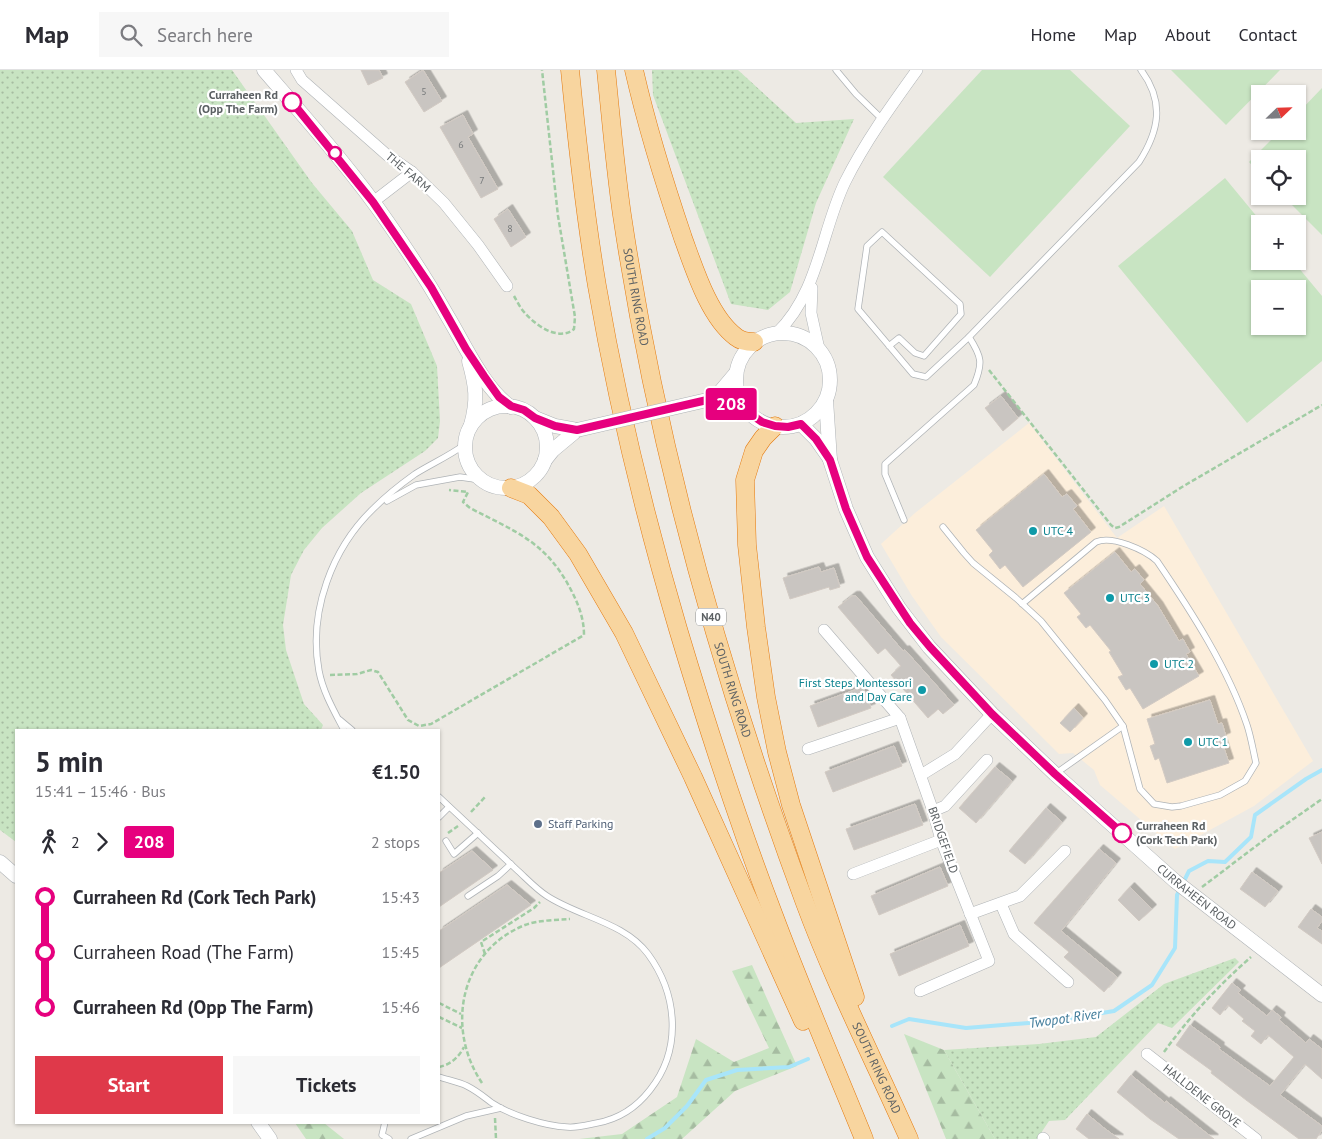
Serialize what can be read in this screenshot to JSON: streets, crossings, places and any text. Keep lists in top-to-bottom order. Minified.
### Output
{"streets":{"highway":["SOUTH RING ROAD","N40"],"street":["THE FARM","BRIDGEFIELD","CURRAHEEN ROAD","HALLDENE GROVE"]},"water":["Twopot River"],"places":["Curraheen Rd (Opp The Farm)","UTC 4","UTC 3","UTC 2","First Steps Montessori and Day Care","UTC 1","Staff Parking","Curraheen Rd (Cork Tech Park)"],"lines":["bus line 208"],"house_numbers":["5","6","7","8"],"north":"top right","page":{"header":"Map","search":"Search here","nav":["Home","Map","About","Contact"],"on_map":"208","map_buttons":["+","−"],"heading":["5 min","15:41 – 15:46 · Bus","€1.50"],"legs":["2","208","2 stops"],"list":[{"name":"Curraheen Rd (Cork Tech Park)","value":"15:43"},{"name":"Curraheen Road (The Farm)","value":"15:45"},{"name":"Curraheen Rd (Opp The Farm)","value":"15:46"}],"buttons":["Start","Tickets"]}}
